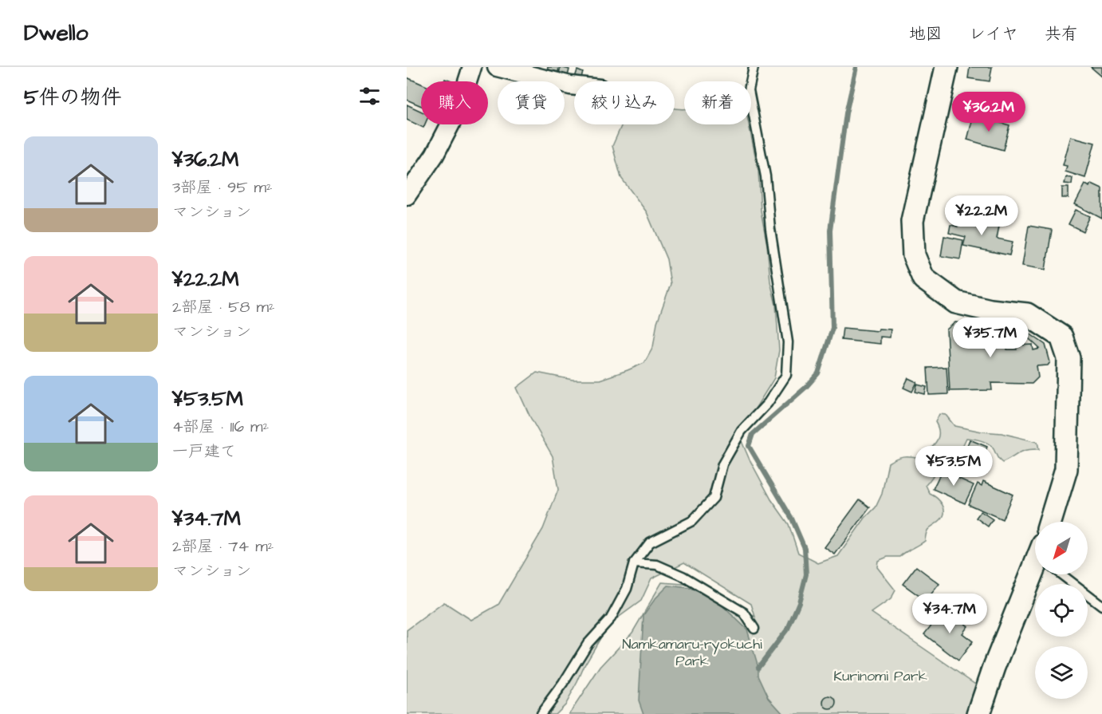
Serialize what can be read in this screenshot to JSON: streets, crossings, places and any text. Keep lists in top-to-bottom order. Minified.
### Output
{"parks":["Namkamaru-ryokuchi Park","Kurinomi Park"],"north":"bottom left","page":{"header":"Dwello","nav":["地図","レイヤ","共有"],"heading":"5件の物件","chip":["購入","賃貸","絞り込み","新着"],"price":["¥36.2M","¥22.2M","¥35.7M","¥53.5M","¥34.7M"],"list":[{"name":"¥36.2M","note":"3部屋 · 95 m² · マンション"},{"name":"¥22.2M","note":"2部屋 · 58 m² · マンション"},{"name":"¥53.5M","note":"4部屋 · 116 m² · 一戸建て"},{"name":"¥34.7M","note":"2部屋 · 74 m² · マンション"}]}}
